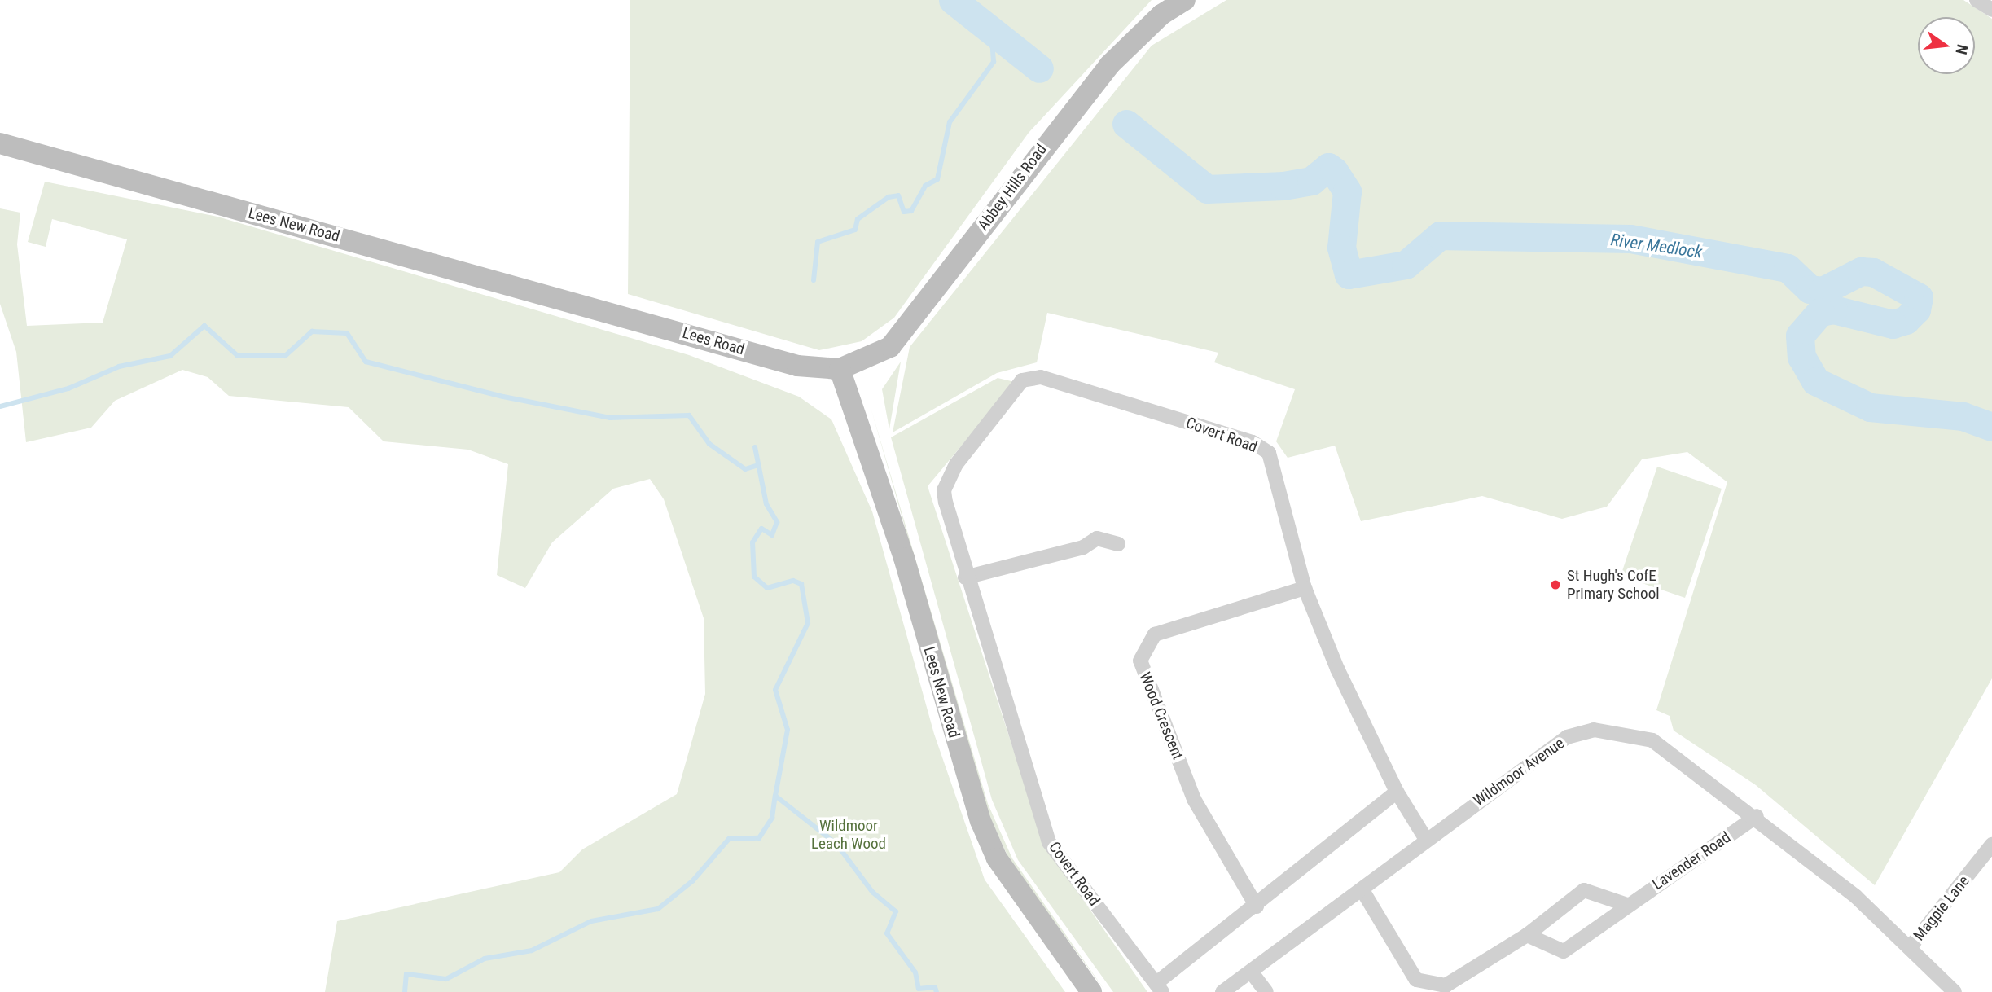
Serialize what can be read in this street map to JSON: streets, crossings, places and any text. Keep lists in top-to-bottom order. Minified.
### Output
{"streets":{"main road":["Abbey Hills Road","Lees New Road","Lees Road"],"street":["Covert Road","Wood Crescent","Wildmoor Avenue","Lavender Road","Magpie Lane"]},"crossings":[["Abbey Hills Road","Lees New Road"],["Abbey Hills Road","Lees Road"],["Lees New Road","Lees Road"],["Covert Road","Wood Crescent"],["Covert Road","Wildmoor Avenue"],["Wildmoor Avenue","Lavender Road"],["Wildmoor Avenue","Magpie Lane"]],"water":["River Medlock"],"parks":["Wildmoor Leach Wood"],"places":["St Hugh's CofE Primary School"],"north":"right"}
